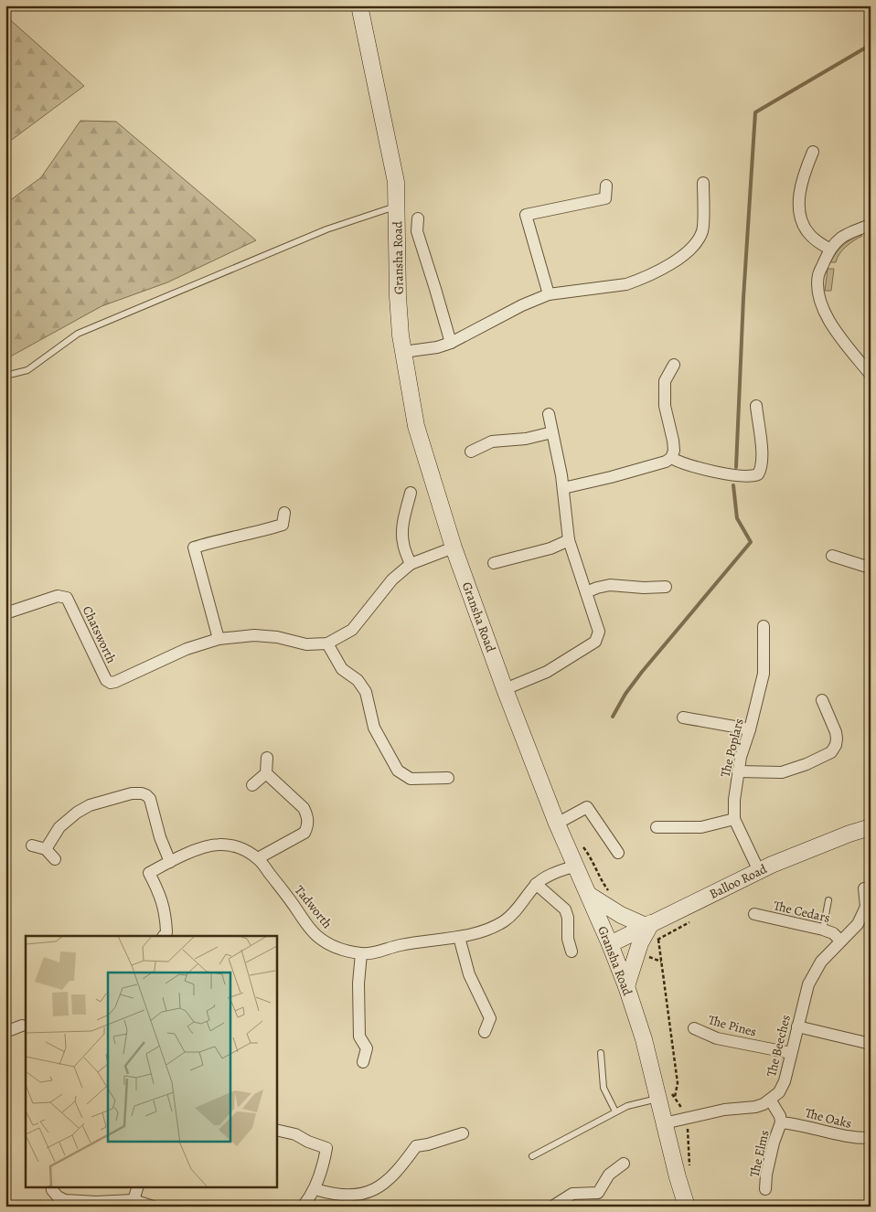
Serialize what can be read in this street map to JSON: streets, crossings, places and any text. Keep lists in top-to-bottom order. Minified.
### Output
{"streets":{"street":["Gransha Road","Chatsworth","The Poplars","Balloo Road","Tadworth","The Cedars","The Pines","The Beeches","The Oaks","The Elms"]},"crossings":[["Gransha Road","Chatsworth"],["Gransha Road","Balloo Road"],["Gransha Road","Tadworth"],["The Poplars","Balloo Road"],["The Cedars","The Beeches"],["The Pines","The Beeches"],["The Beeches","The Elms"],["The Oaks","The Elms"]]}
